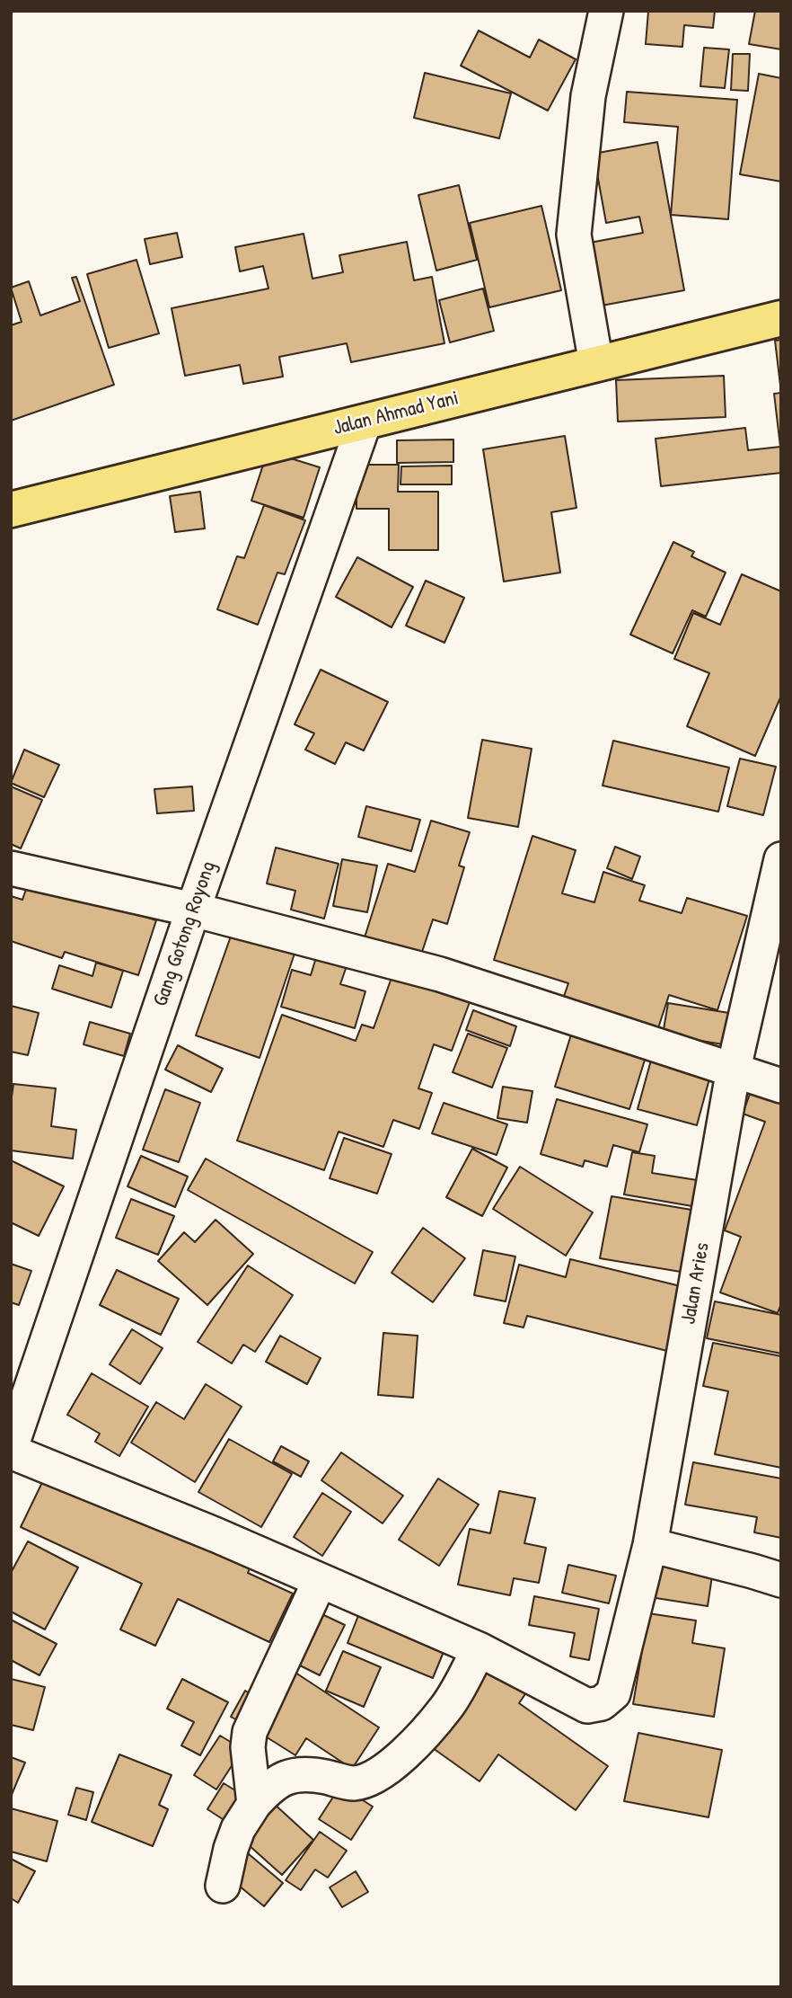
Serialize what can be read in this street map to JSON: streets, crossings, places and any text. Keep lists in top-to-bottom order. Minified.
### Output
{"streets":{"highway":["Jalan Ahmad Yani"],"street":["Gang Gotong Royong","Jalan Aries"]},"crossings":[["Jalan Ahmad Yani","Gang Gotong Royong"]]}
